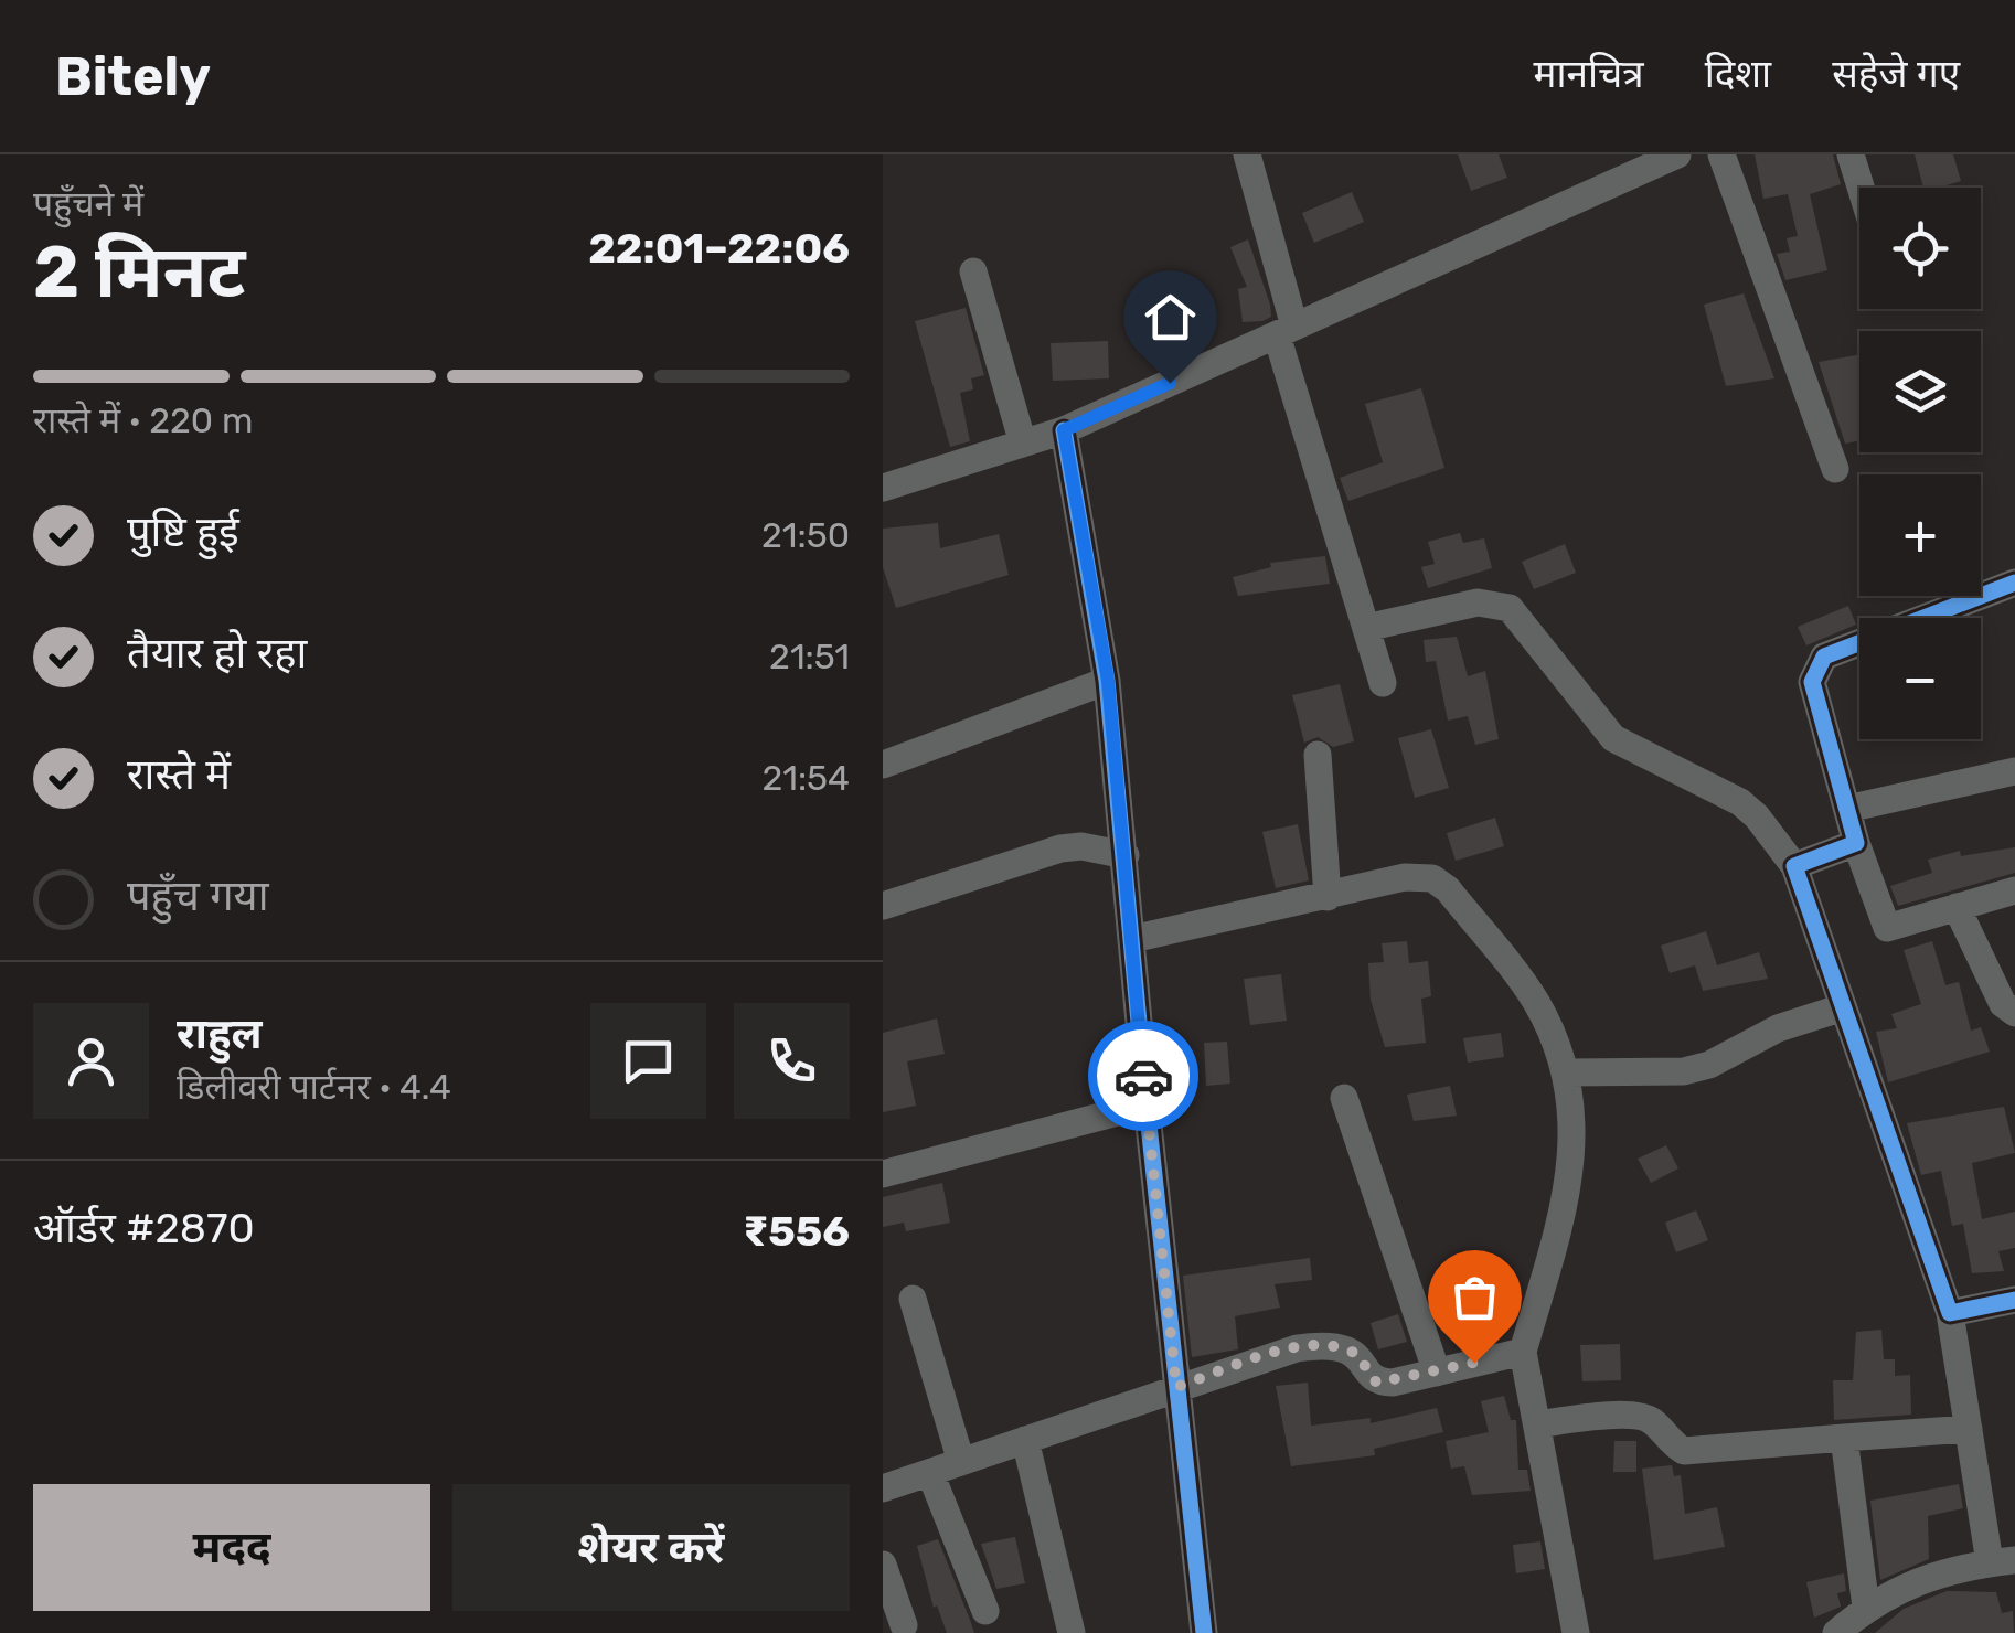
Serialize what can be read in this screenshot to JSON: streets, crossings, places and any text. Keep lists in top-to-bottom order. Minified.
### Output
{"page":{"header":"Bitely","nav":["मानचित्र","दिशा","सहेजे गए"],"heading":["2 मिनट","पहुँचने में","22:01–22:06"],"panel":["राहुल","डिलीवरी पार्टनर · 4.4","ऑर्डर #2870","₹556"],"map_buttons":["+","−"],"bar":"रास्ते में · 220 m","list":[["पुष्टि हुई","21:50"],["तैयार हो रहा","21:51"],["रास्ते में","21:54"],"पहुँच गया"],"buttons":["मदद","शेयर करें"]}}
